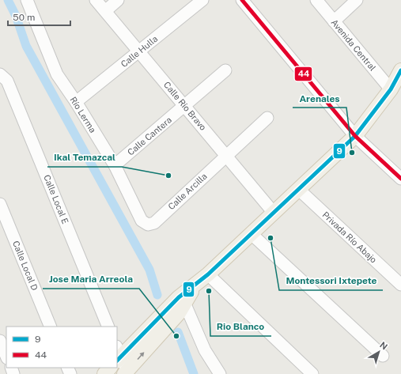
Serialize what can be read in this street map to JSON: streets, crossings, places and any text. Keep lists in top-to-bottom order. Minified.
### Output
{"streets":{"street":["Avenida Central","Calle Hulla","Calle Río Bravo","Río Lerma","Calle Cantera","Calle Arcilla","Calle Local E","Privada Río Abajo","Calle Local D"]},"crossings":[["Calle Hulla","Calle Río Bravo"],["Calle Hulla","Río Lerma"],["Calle Río Bravo","Calle Cantera"],["Calle Río Bravo","Calle Arcilla"],["Río Lerma","Calle Cantera"],["Río Lerma","Calle Arcilla"]],"places":["Arenales","Ikal Temazcal","Montessori Ixtepete","Rio Blanco","Jose Maria Arreola"],"lines":["transit line 44","transit line 9"],"legend":["9","44"],"scale_bar":"50 m","north":"top right"}
